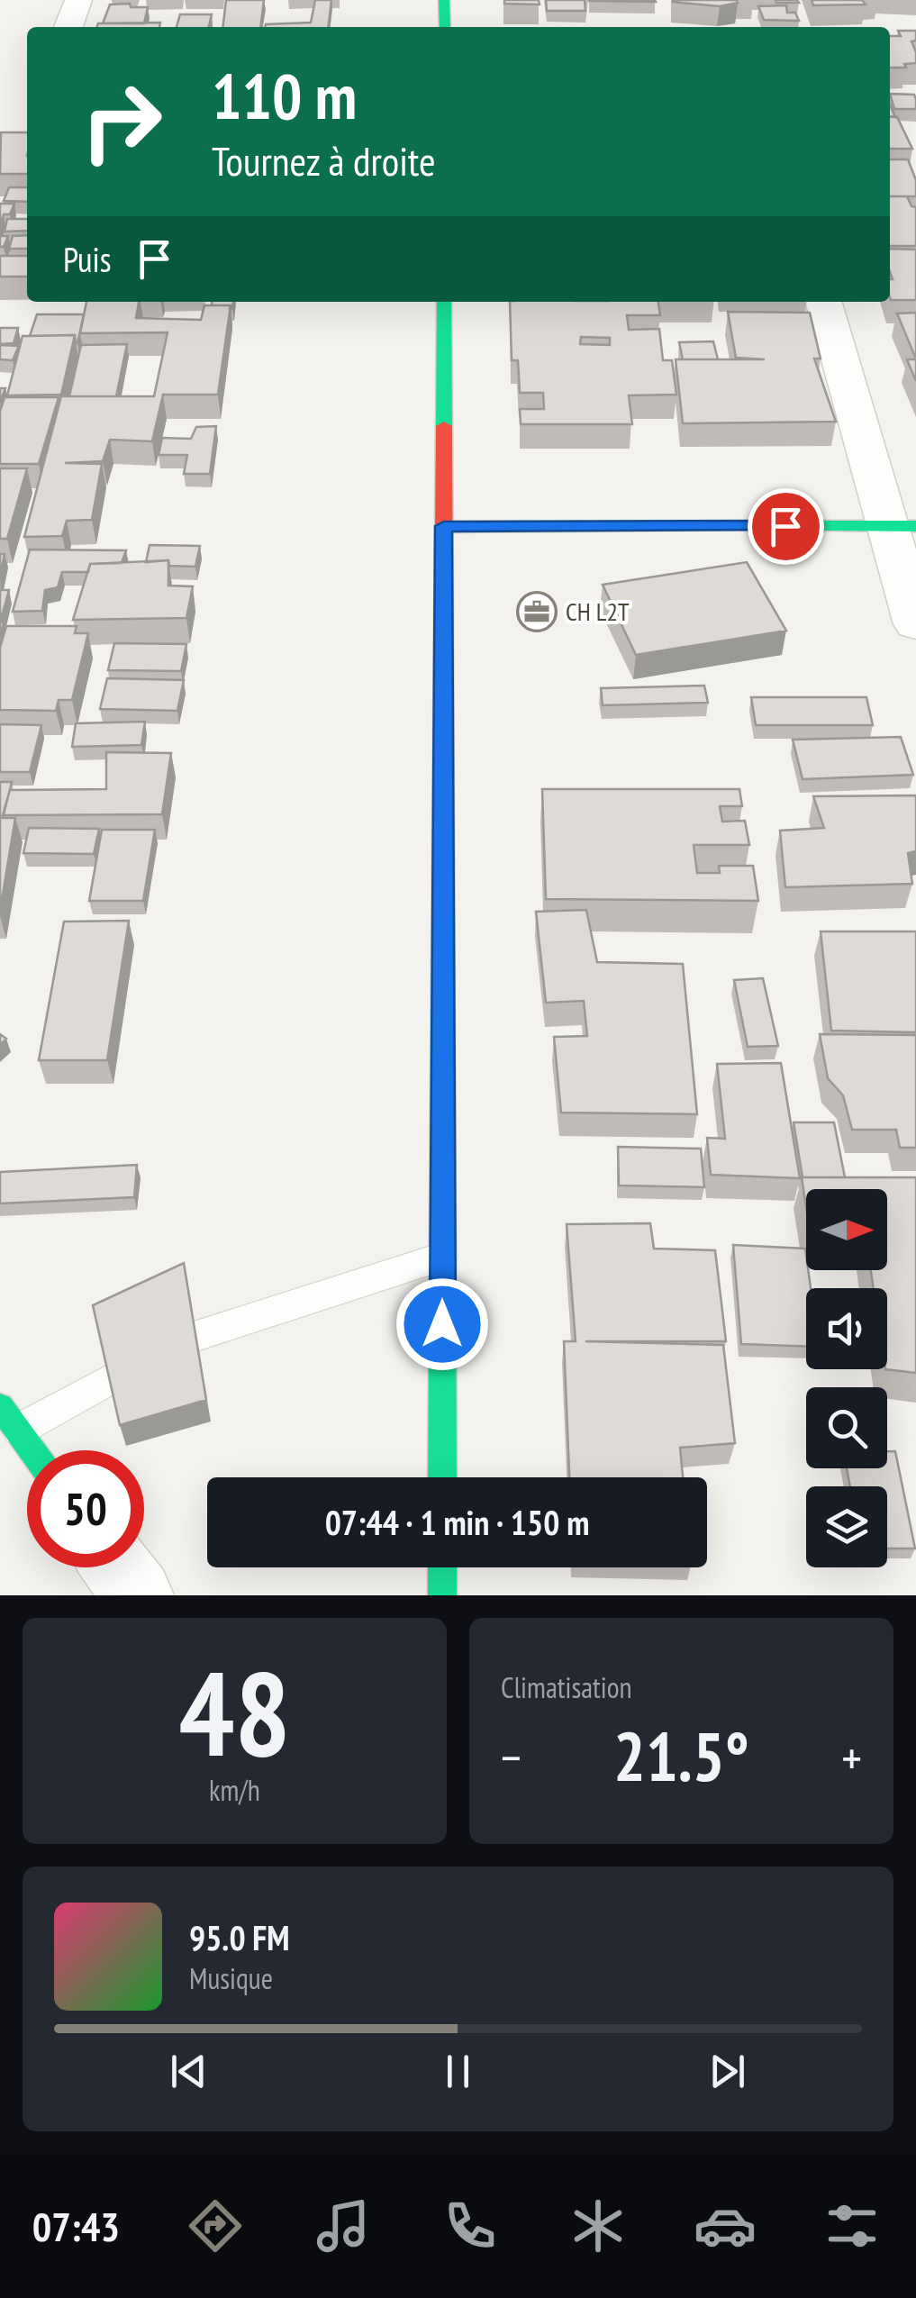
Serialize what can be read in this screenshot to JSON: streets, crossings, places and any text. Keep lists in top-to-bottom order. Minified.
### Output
{"places":{"office":["CH L2T"]},"north":"right","page":{"turn":["110 m","Tournez à droite"],"then":"Puis","limit":"50","trip":"07:44 · 1 min · 150 m","tile":[["48","km/h"],"Climatisation"],"heat":["−","21.5°","+"],"song":["95.0 FM","Musique"],"tabs":"07:43"}}
